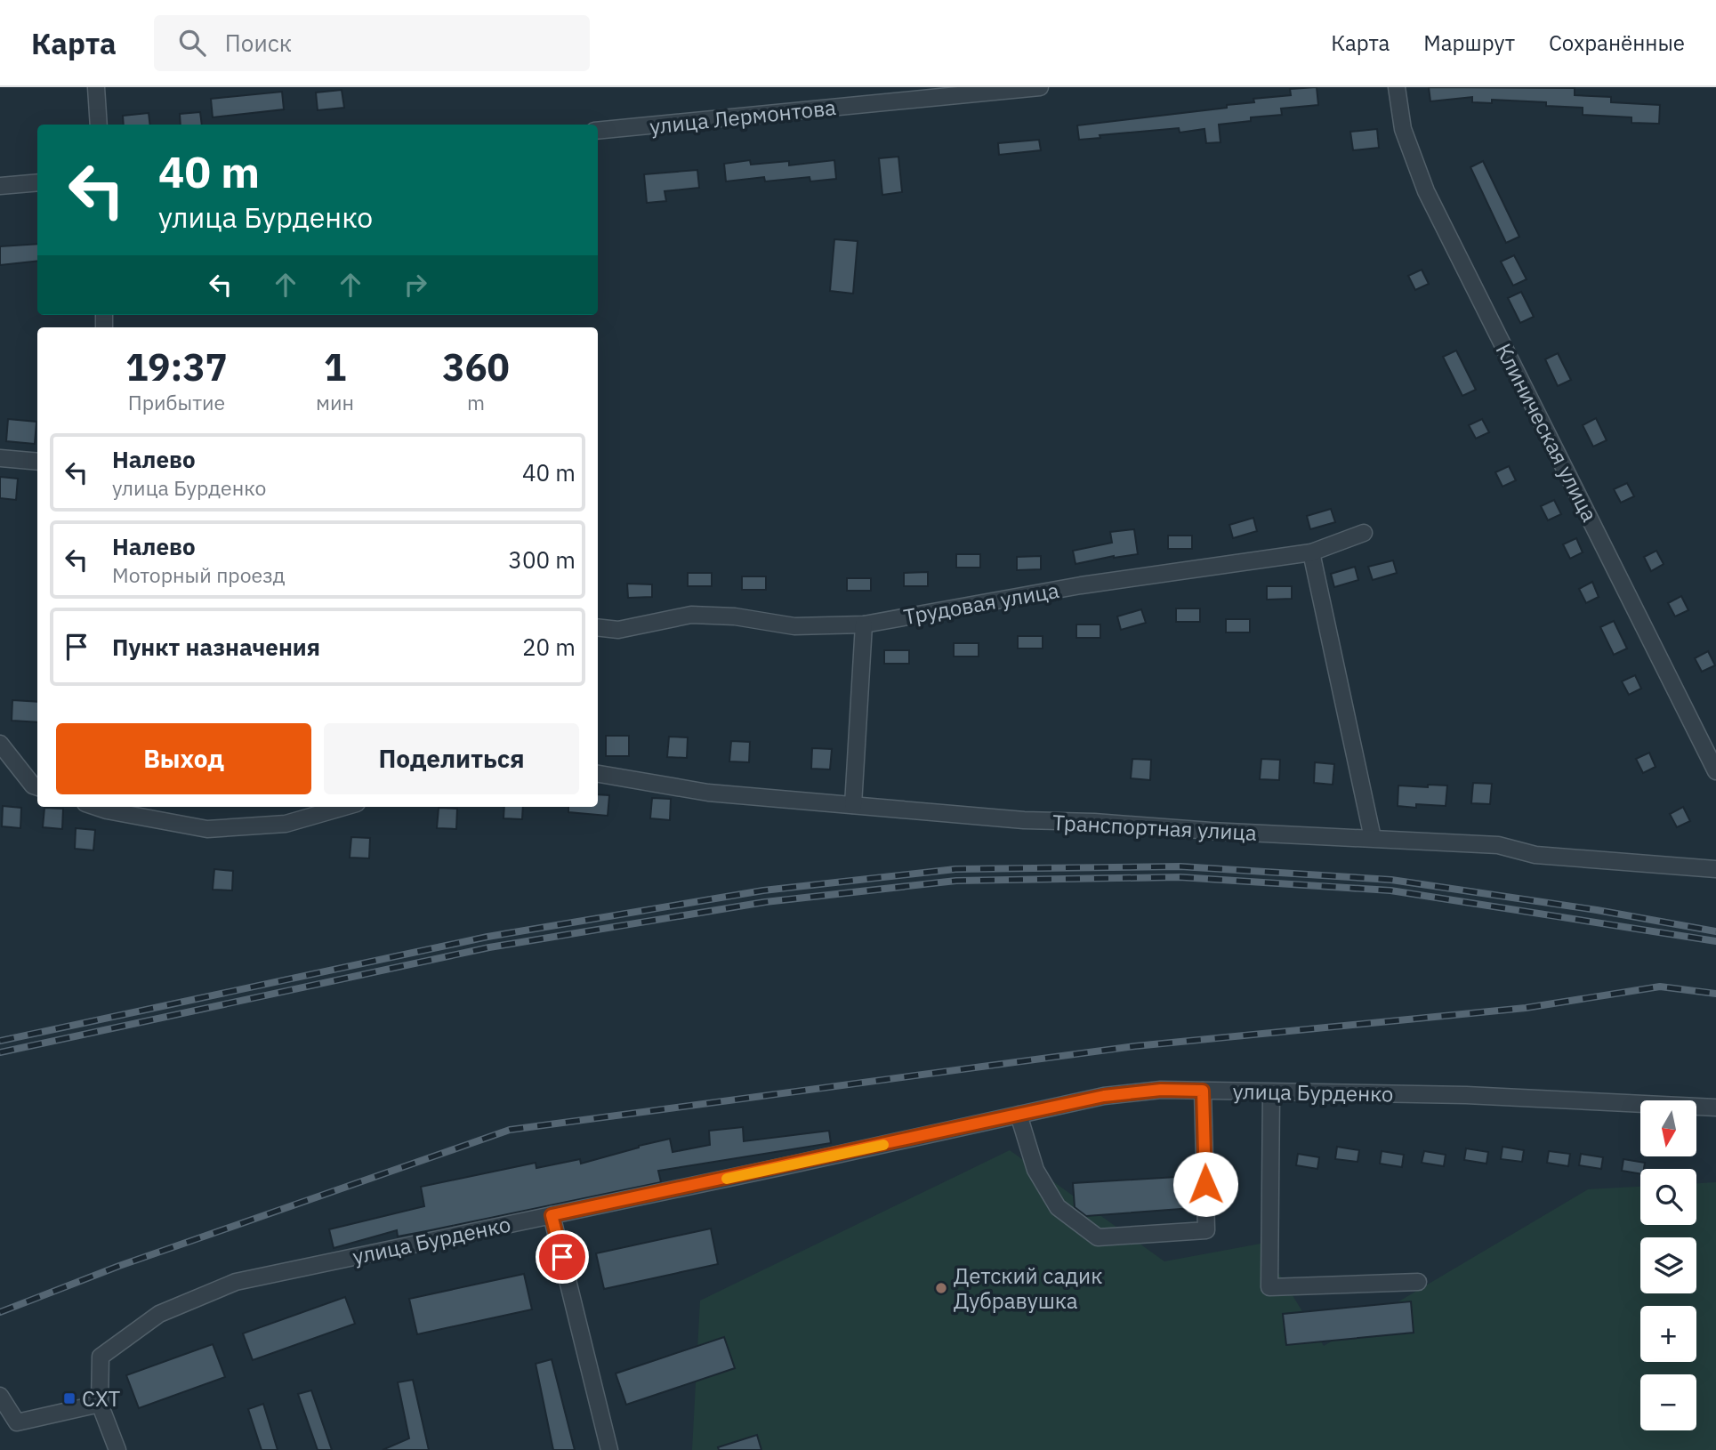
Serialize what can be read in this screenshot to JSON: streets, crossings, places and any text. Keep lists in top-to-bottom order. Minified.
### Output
{"streets":{"street":["улица Лермонтова","Клиническая улица","Трудовая улица","Транспортная улица","улица Бурденко"]},"places":{"other":["Детский садик Дубравушка"],"transit":["СХТ"]},"north":"bottom","page":{"header":"Карта","search":"Поиск","nav":["Карта","Маршрут","Сохранённые"],"turn":["40 m","улица Бурденко"],"eta":["19:37","Прибытие","1","мин","360","m"],"list":[{"name":"Налево","note":"улица Бурденко","value":"40 m"},{"name":"Налево","note":"Моторный проезд","value":"300 m"},{"name":"Пункт назначения","value":"20 m"}],"buttons":["Выход","Поделиться"],"map_buttons":["+","−"]}}
